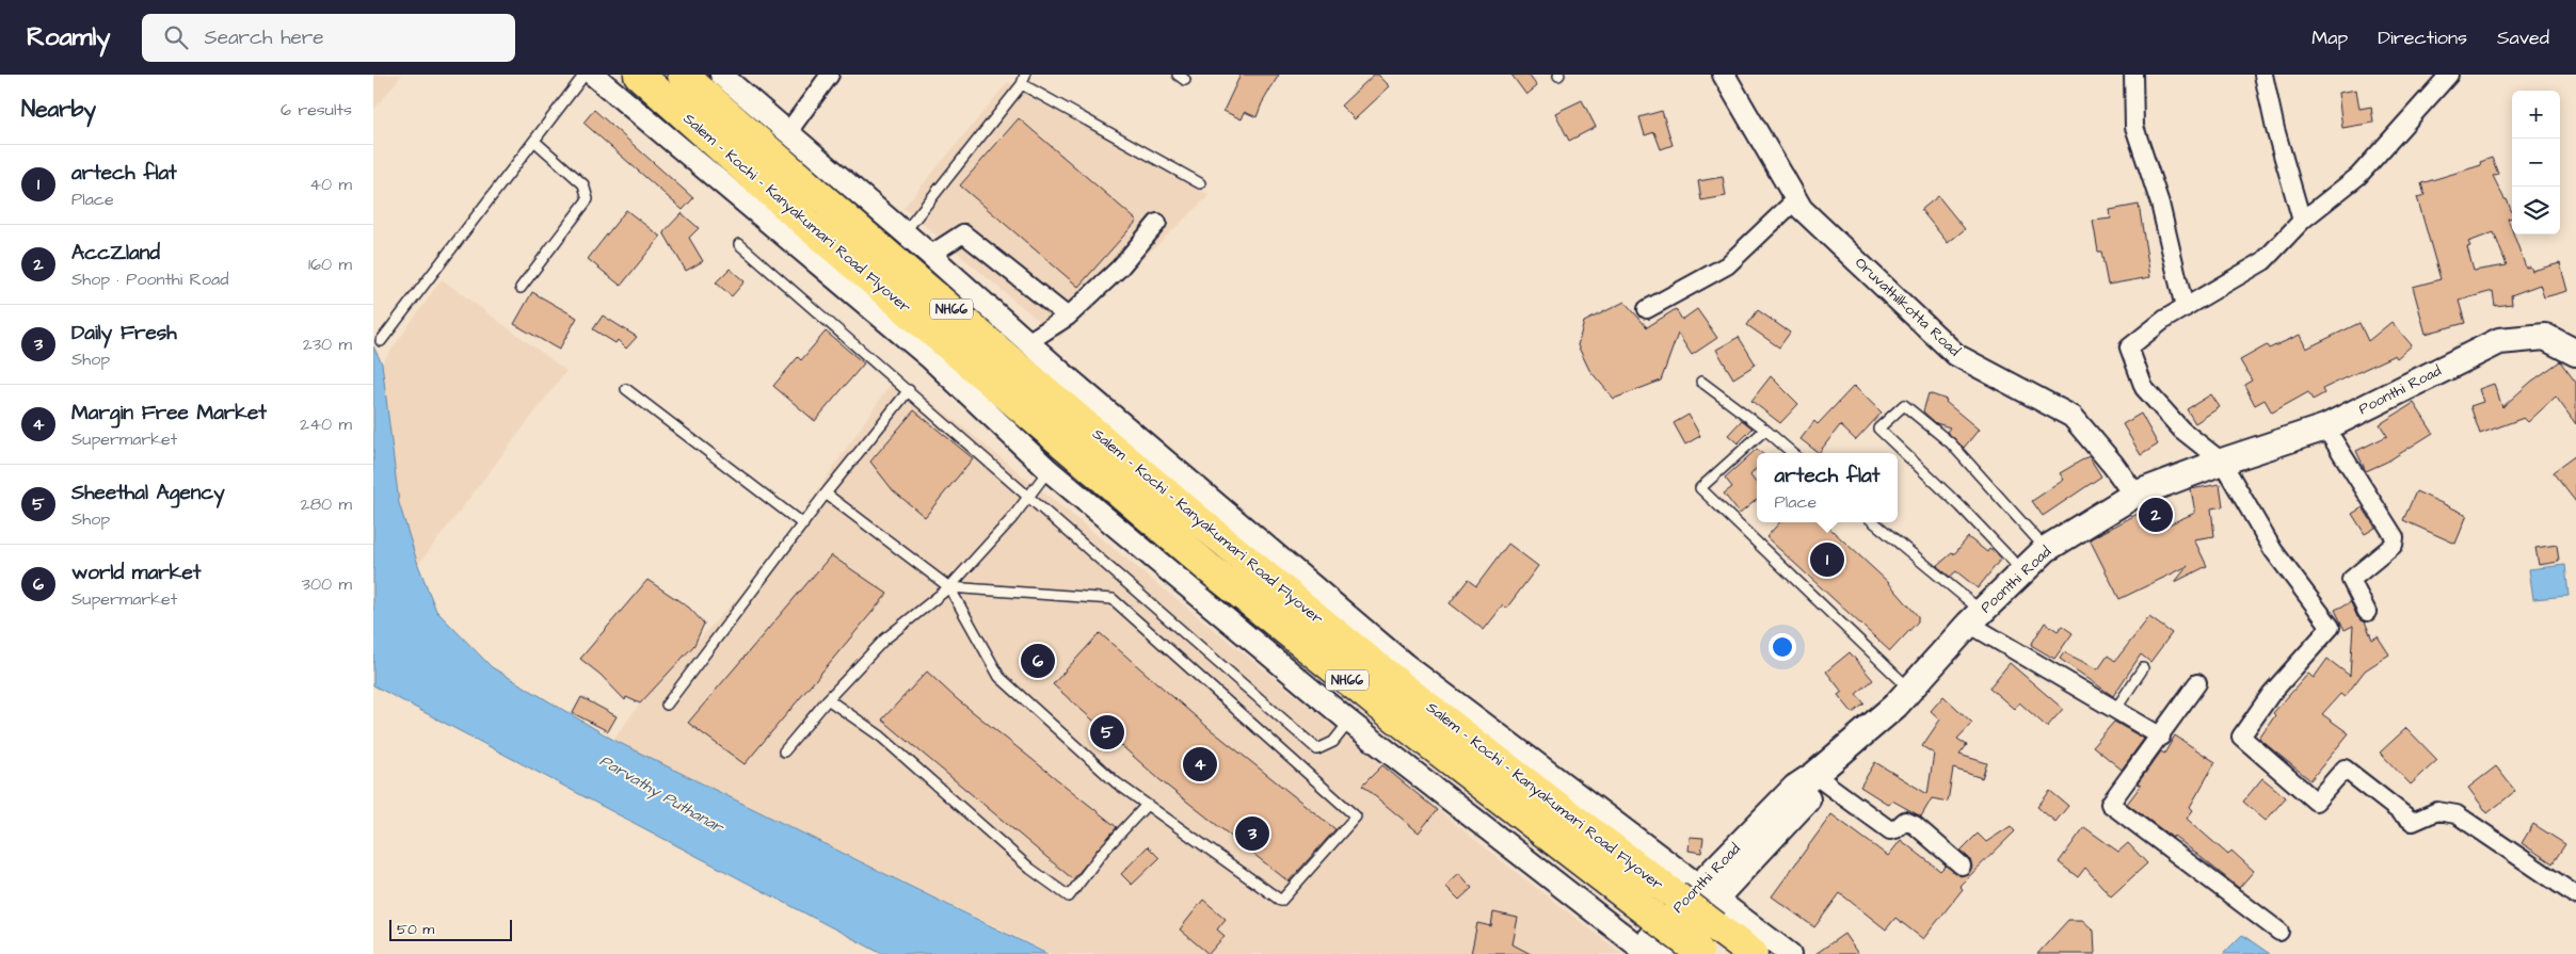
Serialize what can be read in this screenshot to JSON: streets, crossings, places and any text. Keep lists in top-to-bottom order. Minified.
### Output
{"streets":{"highway":["Salem - Kochi - Kanyakumari Road Flyover","NH66"],"main road":["Poonthi Road"],"street":["Oruvathilkotta Road"]},"crossings":[["Salem - Kochi - Kanyakumari Road Flyover","Poonthi Road"],["Oruvathilkotta Road","Poonthi Road"]],"water":["Parvathy Puthanar"],"scale_bar":"50 m","page":{"header":"Roamly","search":"Search here","nav":["Map","Directions","Saved"],"heading":["Nearby","6 results"],"map_buttons":["+","−"],"list":[{"mark":"1","name":"artech flat","note":"Place","value":"40 m"},{"mark":"2","name":"AccZland","note":"Shop · Poonthi Road","value":"160 m"},{"mark":"3","name":"Daily Fresh","note":"Shop","value":"230 m"},{"mark":"4","name":"Margin Free Market","note":"Supermarket","value":"240 m"},{"mark":"5","name":"Sheethal Agency","note":"Shop","value":"280 m"},{"mark":"6","name":"world market","note":"Supermarket","value":"300 m"}],"popup":["artech flat","Place"],"pins":["2","1","6","5","4","3"],"scale":"50 m"}}
